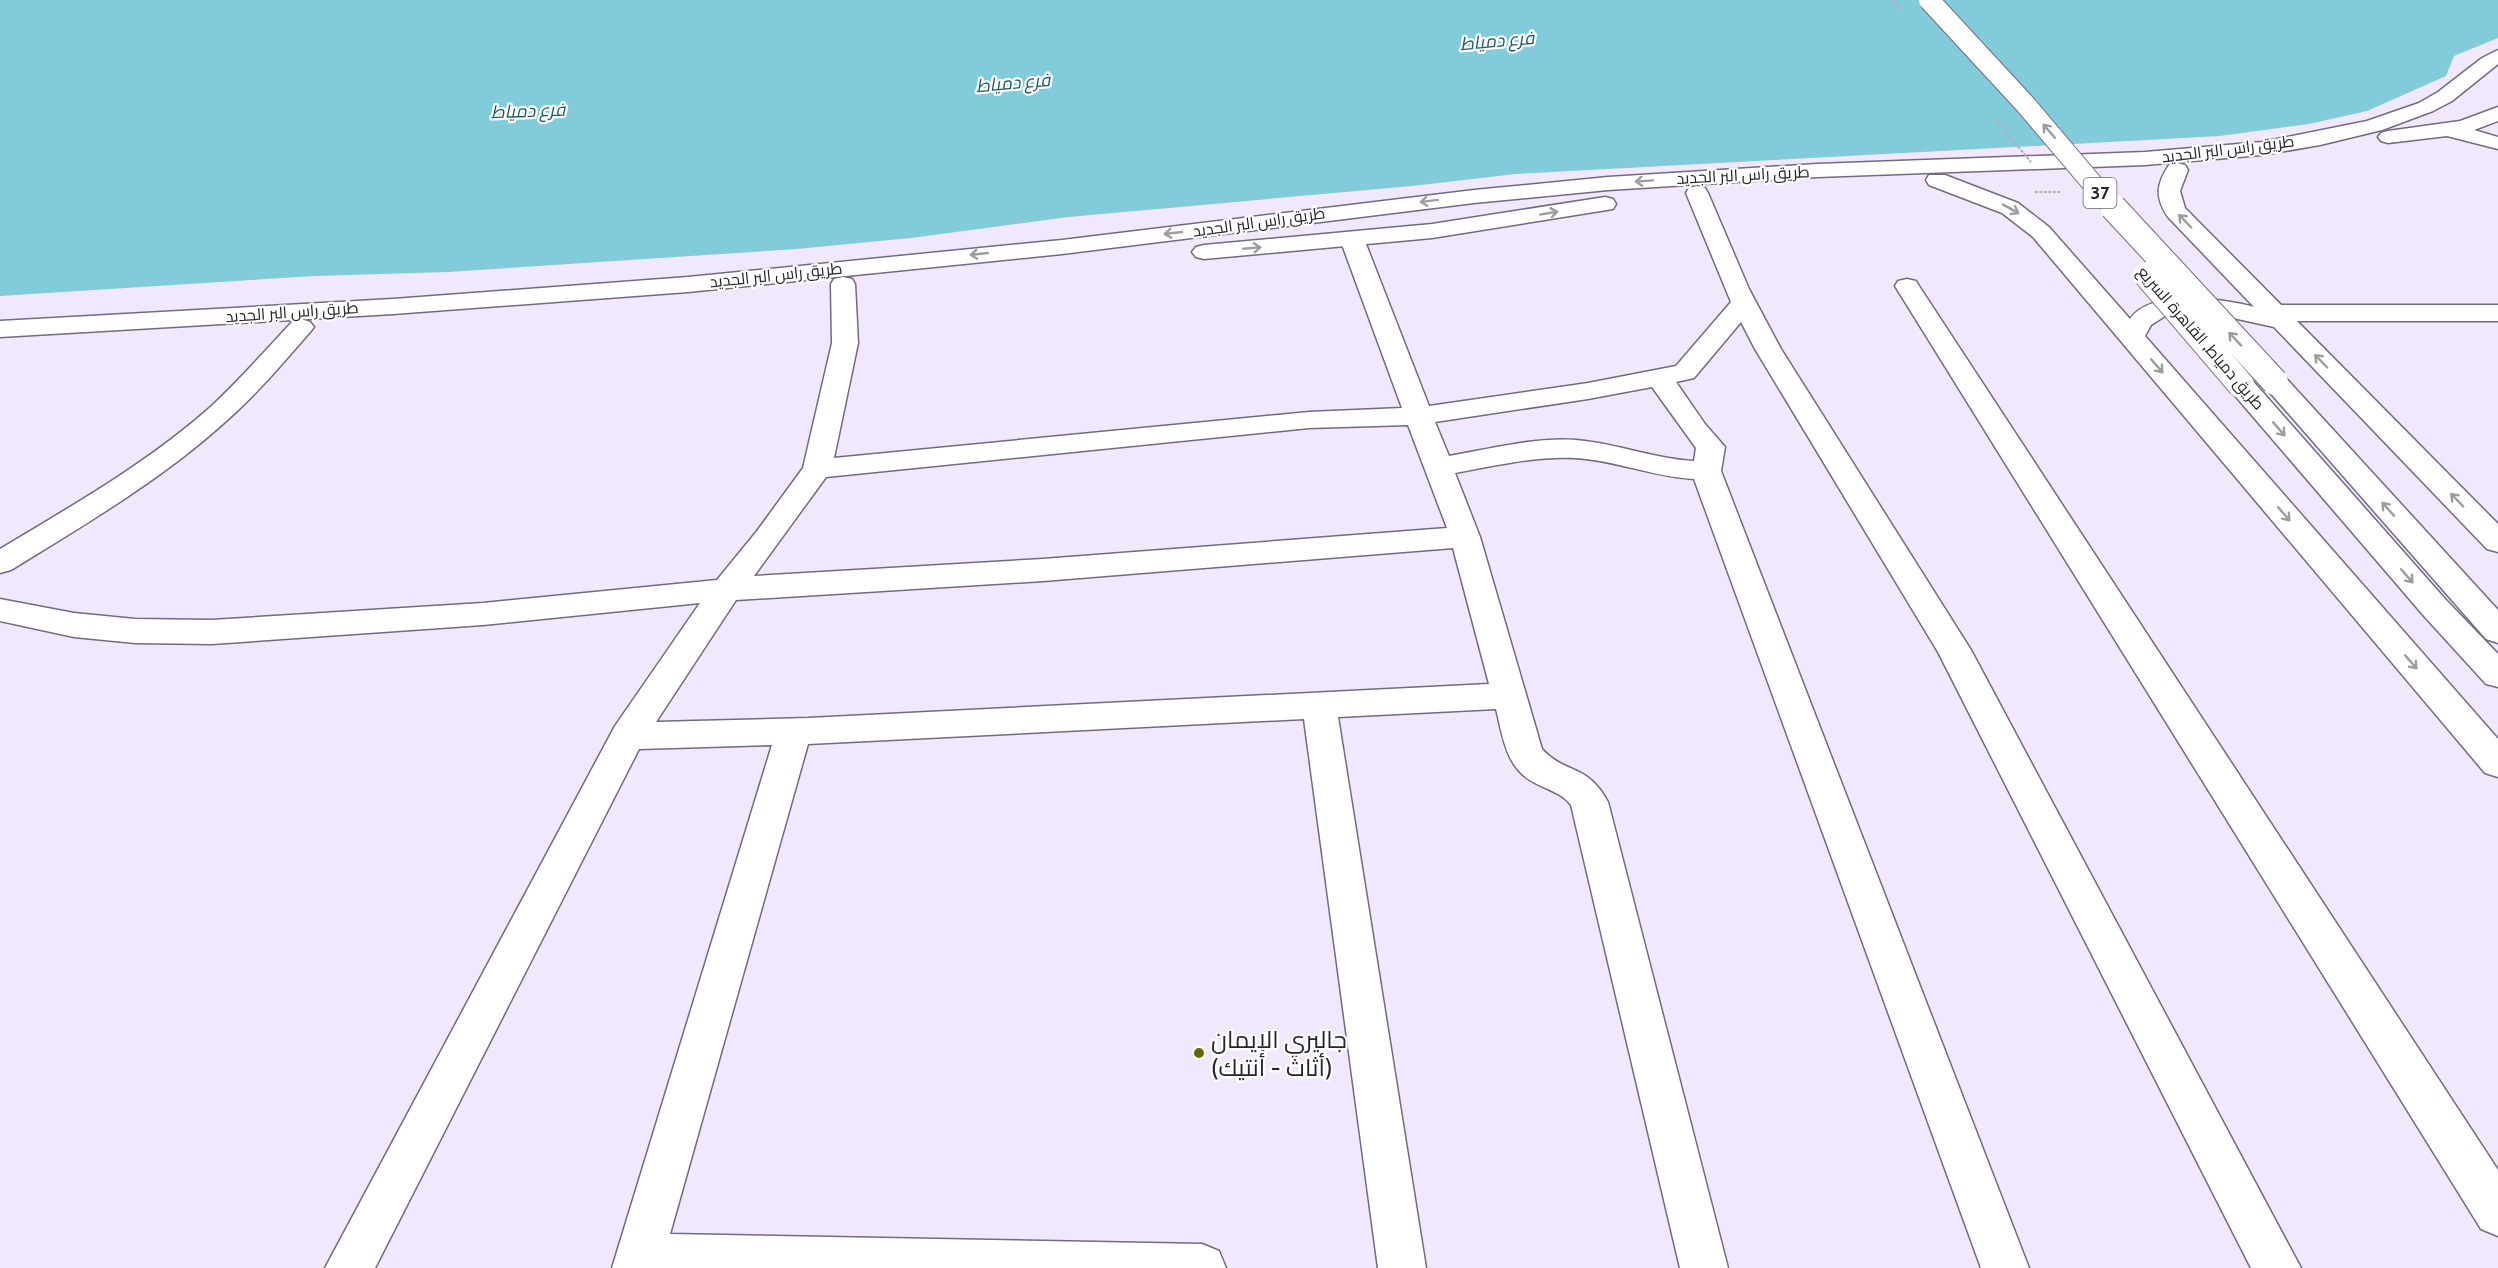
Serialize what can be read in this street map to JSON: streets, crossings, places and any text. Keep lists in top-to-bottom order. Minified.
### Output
{"streets":{"main road":["طريق راس البر الجديد","37","طريق دمياط, القاهرة السريع"]},"water":["فرع دمياط"],"places":["جاليري الإيمان (أثاث - أنتيك)"]}
